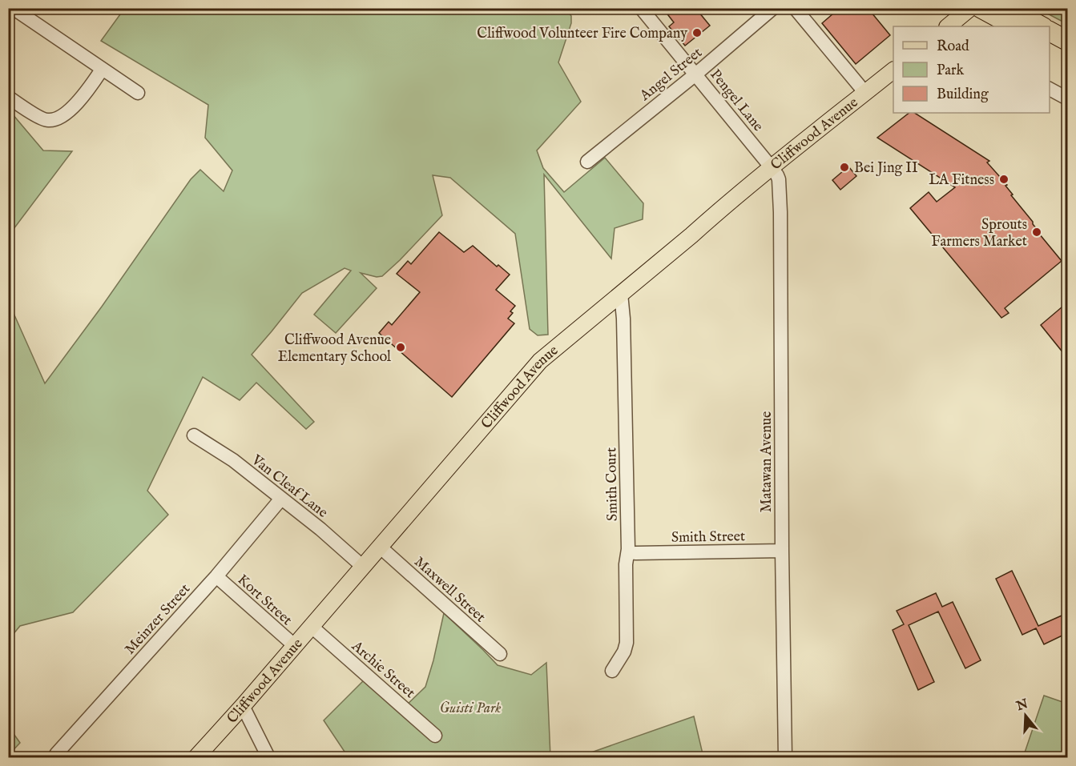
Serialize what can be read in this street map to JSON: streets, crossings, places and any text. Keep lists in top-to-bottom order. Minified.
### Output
{"streets":{"main road":["Cliffwood Avenue"],"street":["Angel Street","Pengel Lane","Matawan Avenue","Smith Court","Van Cleaf Lane","Smith Street","Maxwell Street","Kort Street","Meinzer Street","Archie Street"]},"crossings":[["Angel Street","Pengel Lane"],["Pengel Lane","Cliffwood Avenue"],["Pengel Lane","Matawan Avenue"],["Cliffwood Avenue","Matawan Avenue"],["Cliffwood Avenue","Smith Court"],["Cliffwood Avenue","Van Cleaf Lane"],["Cliffwood Avenue","Maxwell Street"],["Cliffwood Avenue","Kort Street"],["Cliffwood Avenue","Archie Street"],["Matawan Avenue","Smith Street"],["Van Cleaf Lane","Meinzer Street"],["Kort Street","Meinzer Street"]],"parks":["Guisti Park"],"places":["Cliffwood Volunteer Fire Company","Bei Jing II","LA Fitness","Sprouts Farmers Market","Cliffwood Avenue Elementary School"],"legend":["Road","Park","Building"],"north":"top"}
